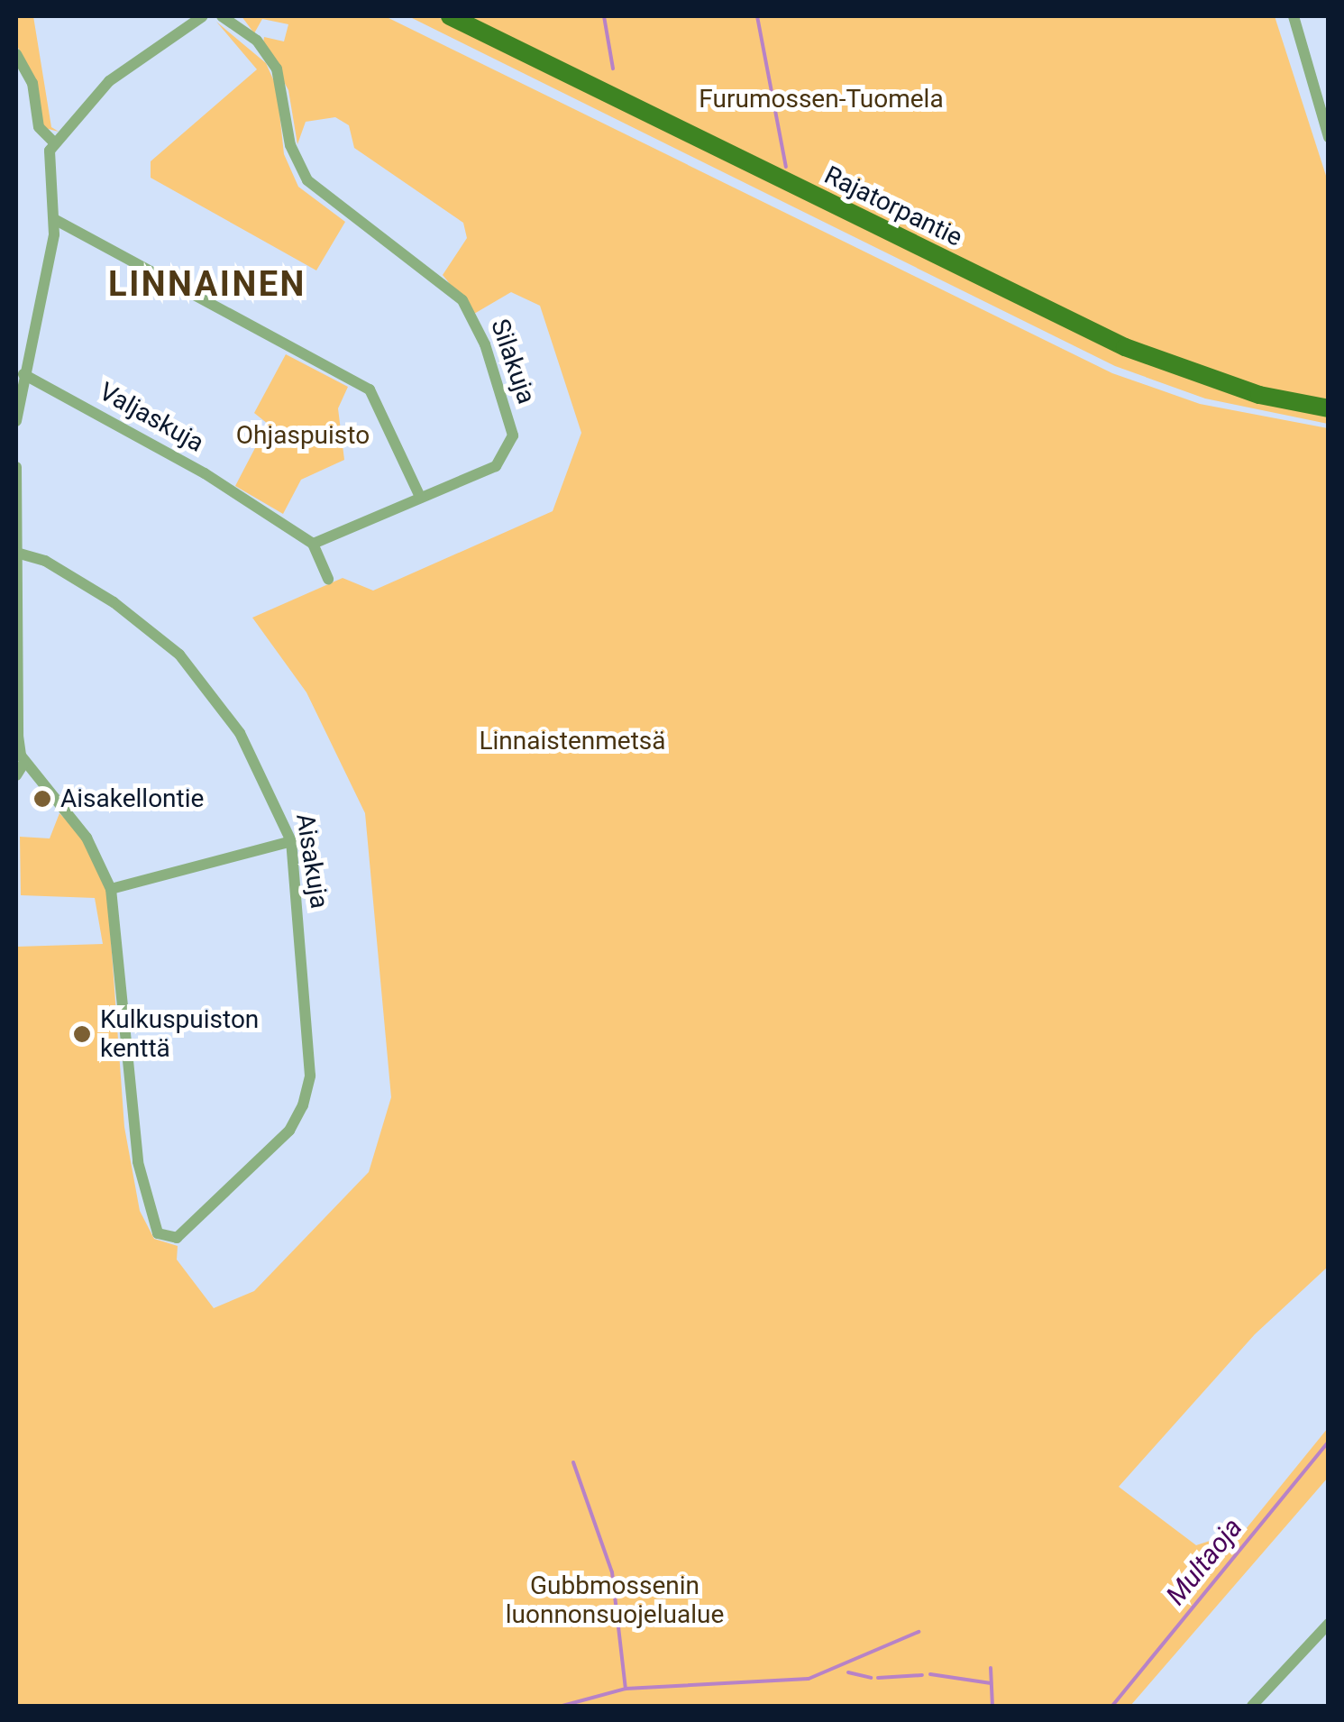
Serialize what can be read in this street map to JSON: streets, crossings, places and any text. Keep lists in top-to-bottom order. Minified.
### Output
{"streets":{"main road":["Rajatorpantie"],"street":["Silakuja","Valjaskuja","Aisakuja"]},"crossings":[["Silakuja","Valjaskuja"]],"districts":["LINNAINEN"],"water":["Multaoja"],"parks":["Furumossen-Tuomela","Ohjaspuisto","Linnaistenmetsä","Gubbmossenin luonnonsuojelualue"],"places":["Aisakellontie","Kulkuspuiston kenttä"]}
